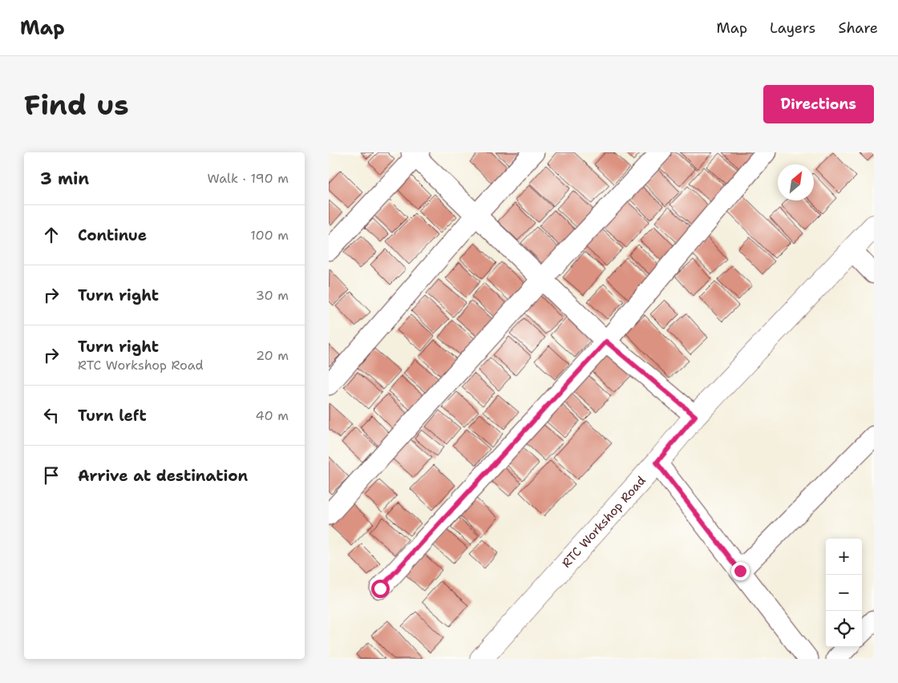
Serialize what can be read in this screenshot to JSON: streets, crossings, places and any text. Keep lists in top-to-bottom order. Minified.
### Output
{"streets":{"street":["RTC Workshop Road"]},"north":"top right","page":{"header":"Map","nav":["Map","Layers","Share"],"buttons":"Directions","title":"Find us","heading":["3 min","Walk · 190 m"],"list":[["Continue","100 m"],["Turn right","30 m"],["Turn right","RTC Workshop Road","20 m"],["Turn left","40 m"],"Arrive at destination"],"map_buttons":["+","−"]}}
